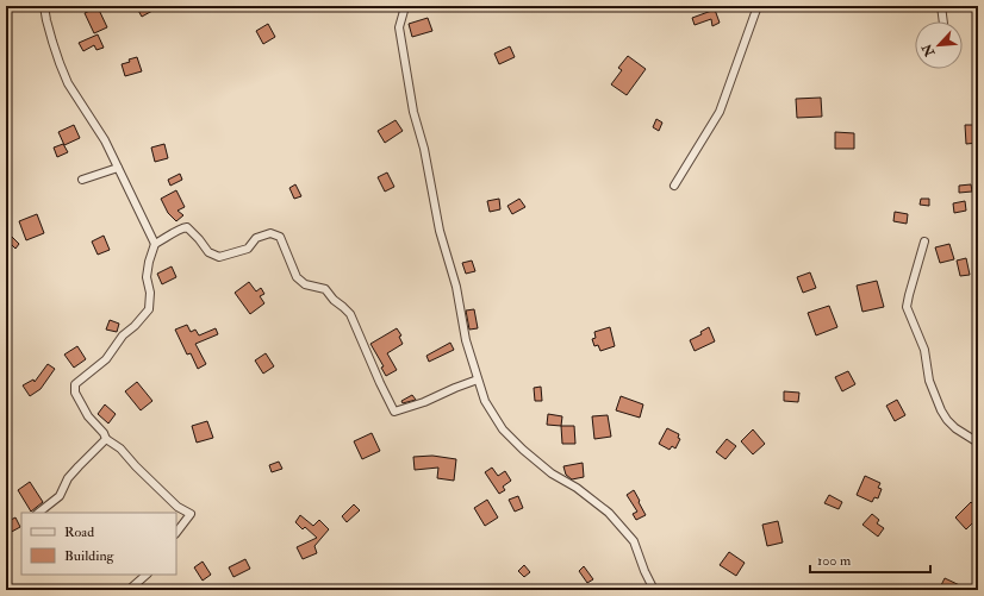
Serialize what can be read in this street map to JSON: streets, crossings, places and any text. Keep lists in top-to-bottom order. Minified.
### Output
{"legend":["Road","Building"],"scale_bar":"100 m","north":"bottom left"}
